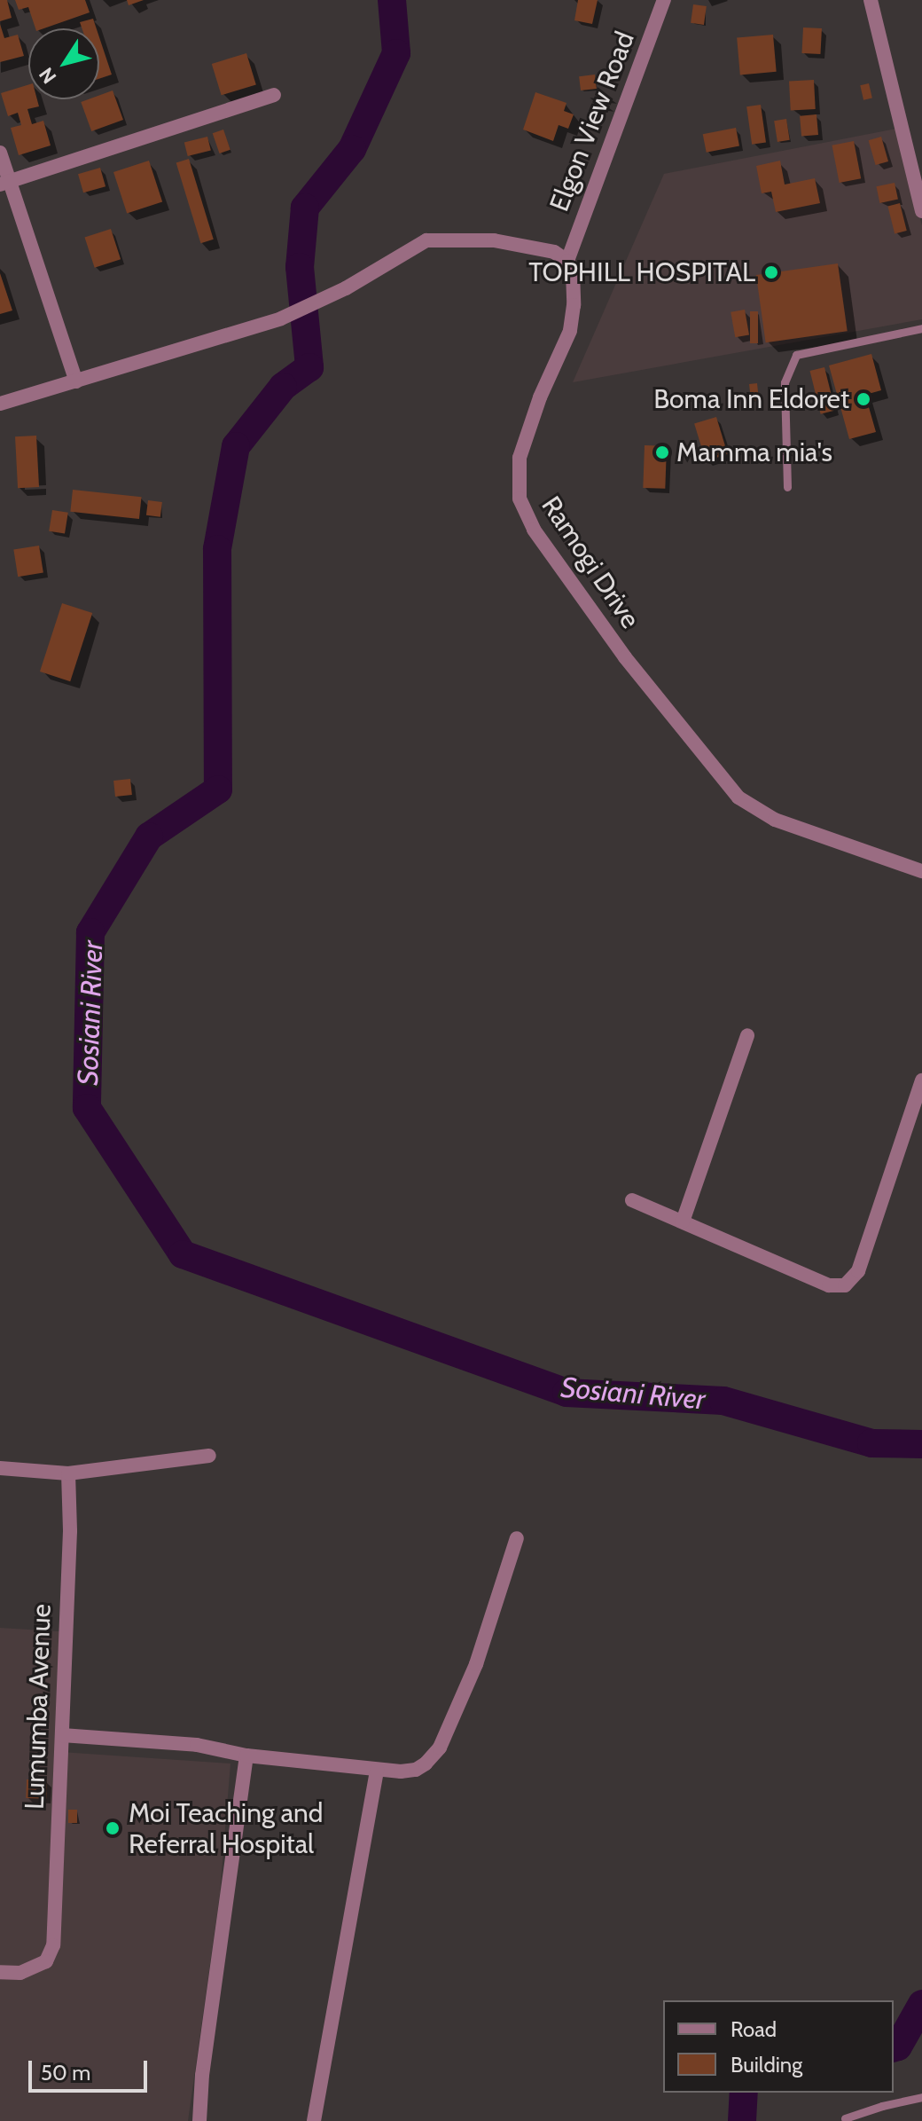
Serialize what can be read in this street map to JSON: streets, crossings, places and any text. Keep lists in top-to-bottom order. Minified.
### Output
{"streets":{"street":["Elgon View Road","Ramogi Drive","Lumumba Avenue"]},"crossings":[["Elgon View Road","Ramogi Drive"]],"water":["Sosiani River"],"places":["TOPHILL HOSPITAL","Boma Inn Eldoret","Mamma mia's","Moi Teaching and Referral Hospital"],"legend":["Road","Building"],"scale_bar":"50 m","north":"bottom left"}
